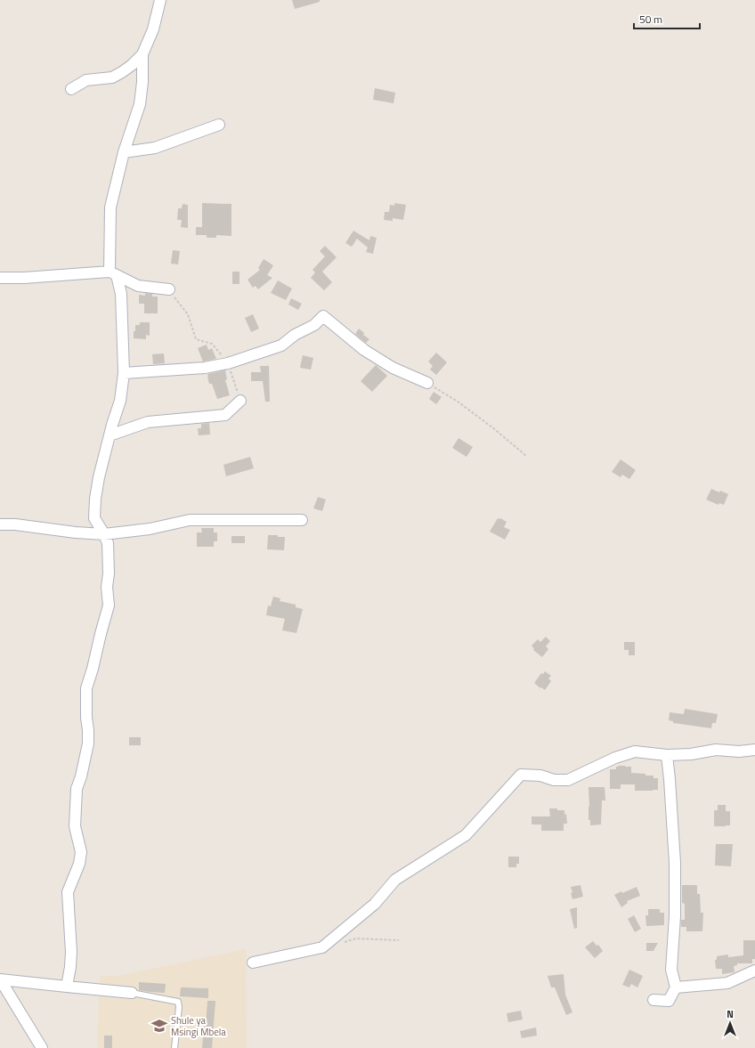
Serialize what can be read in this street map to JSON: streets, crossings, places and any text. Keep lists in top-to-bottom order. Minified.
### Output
{"places":{"school or university":["Shule ya Msingi Mbela"]},"scale_bar":"50 m","north":"top"}
